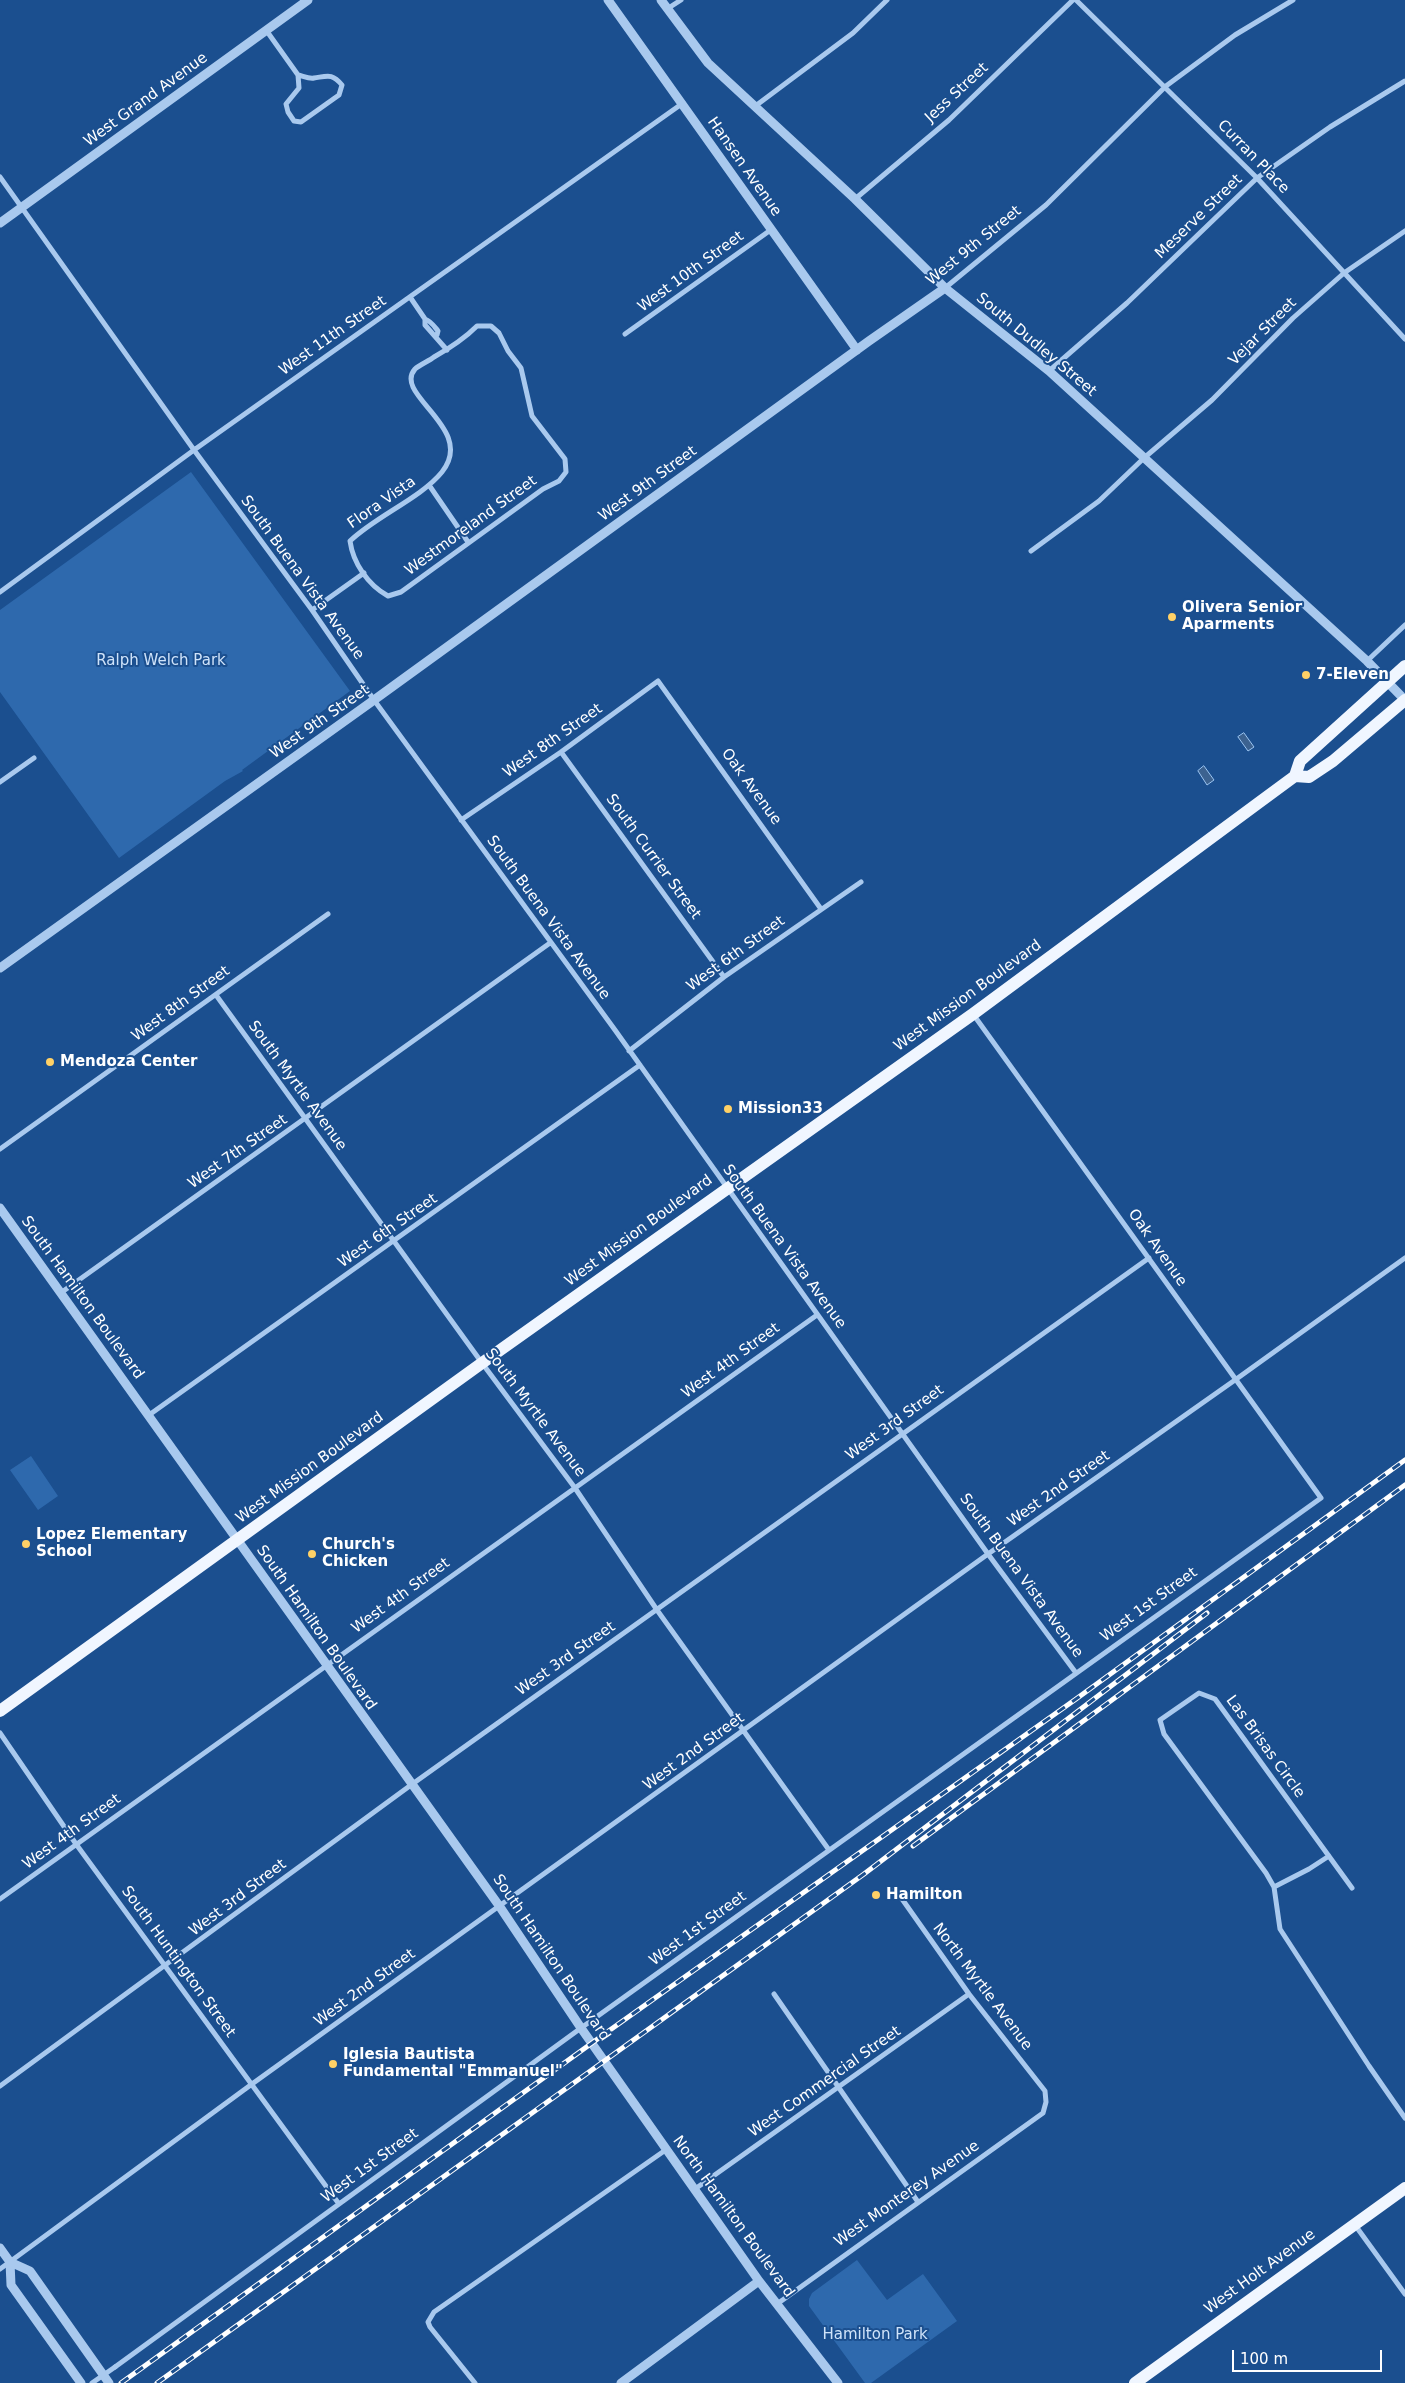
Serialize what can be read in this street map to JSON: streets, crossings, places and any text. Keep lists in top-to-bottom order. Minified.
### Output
{"streets":{"main road":["West Mission Boulevard","West Holt Avenue"],"street":["Jess Street","West Grand Avenue","Curran Place","Hansen Avenue","Meserve Street","West 9th Street","West 10th Street","Vejar Street","West 11th Street","South Dudley Street","Flora Vista","Westmoreland Street","South Buena Vista Avenue","West 8th Street","Oak Avenue","South Currier Street","West 6th Street","South Myrtle Avenue","West 7th Street","South Hamilton Boulevard","West 4th Street","West 3rd Street","West 2nd Street","West 1st Street","Las Brisas Circle","South Huntington Street","North Myrtle Avenue","West Commercial Street","West Monterey Avenue","North Hamilton Boulevard"]},"crossings":[["Jess Street","Curran Place"],["Jess Street","South Dudley Street"],["West Grand Avenue","South Buena Vista Avenue"],["Curran Place","Meserve Street"],["Curran Place","West 9th Street"],["Curran Place","Vejar Street"],["Hansen Avenue","West 9th Street"],["Hansen Avenue","West 10th Street"],["Hansen Avenue","West 11th Street"],["Meserve Street","South Dudley Street"],["West 9th Street","South Dudley Street"],["West 9th Street","South Buena Vista Avenue"],["Vejar Street","South Dudley Street"],["West 11th Street","South Buena Vista Avenue"],["South Dudley Street","West Mission Boulevard"],["Flora Vista","Westmoreland Street"],["South Buena Vista Avenue","West 8th Street"],["South Buena Vista Avenue","West 6th Street"],["South Buena Vista Avenue","West Mission Boulevard"],["South Buena Vista Avenue","West 7th Street"],["South Buena Vista Avenue","West 4th Street"],["South Buena Vista Avenue","West 3rd Street"],["South Buena Vista Avenue","West 2nd Street"],["South Buena Vista Avenue","West 1st Street"],["West 8th Street","Oak Avenue"],["West 8th Street","South Currier Street"],["West 8th Street","South Myrtle Avenue"],["Oak Avenue","West 6th Street"],["Oak Avenue","West Mission Boulevard"],["Oak Avenue","West 3rd Street"],["Oak Avenue","West 2nd Street"],["Oak Avenue","West 1st Street"],["South Currier Street","West 6th Street"],["West 6th Street","South Myrtle Avenue"],["West 6th Street","South Hamilton Boulevard"],["West Mission Boulevard","South Myrtle Avenue"],["West Mission Boulevard","South Hamilton Boulevard"],["South Myrtle Avenue","West 7th Street"],["South Myrtle Avenue","West 4th Street"],["South Myrtle Avenue","West 3rd Street"],["South Myrtle Avenue","West 2nd Street"],["South Myrtle Avenue","West 1st Street"],["West 7th Street","South Hamilton Boulevard"],["South Hamilton Boulevard","West 4th Street"],["South Hamilton Boulevard","West 3rd Street"],["South Hamilton Boulevard","West 2nd Street"],["South Hamilton Boulevard","West 1st Street"],["South Hamilton Boulevard","North Hamilton Boulevard"],["West 4th Street","South Huntington Street"],["West 3rd Street","South Huntington Street"],["West 2nd Street","South Huntington Street"],["West 1st Street","South Huntington Street"],["North Myrtle Avenue","West Commercial Street"],["North Myrtle Avenue","West Monterey Avenue"],["West Commercial Street","North Hamilton Boulevard"],["West Monterey Avenue","North Hamilton Boulevard"]],"parks":["Ralph Welch Park","Hamilton Park"],"places":["Olivera Senior Aparments","7-Eleven","Mendoza Center","Mission33","Lopez Elementary School","Church's Chicken","Hamilton","Iglesia Bautista Fundamental \"Emmanuel\""],"scale_bar":"100 m"}
